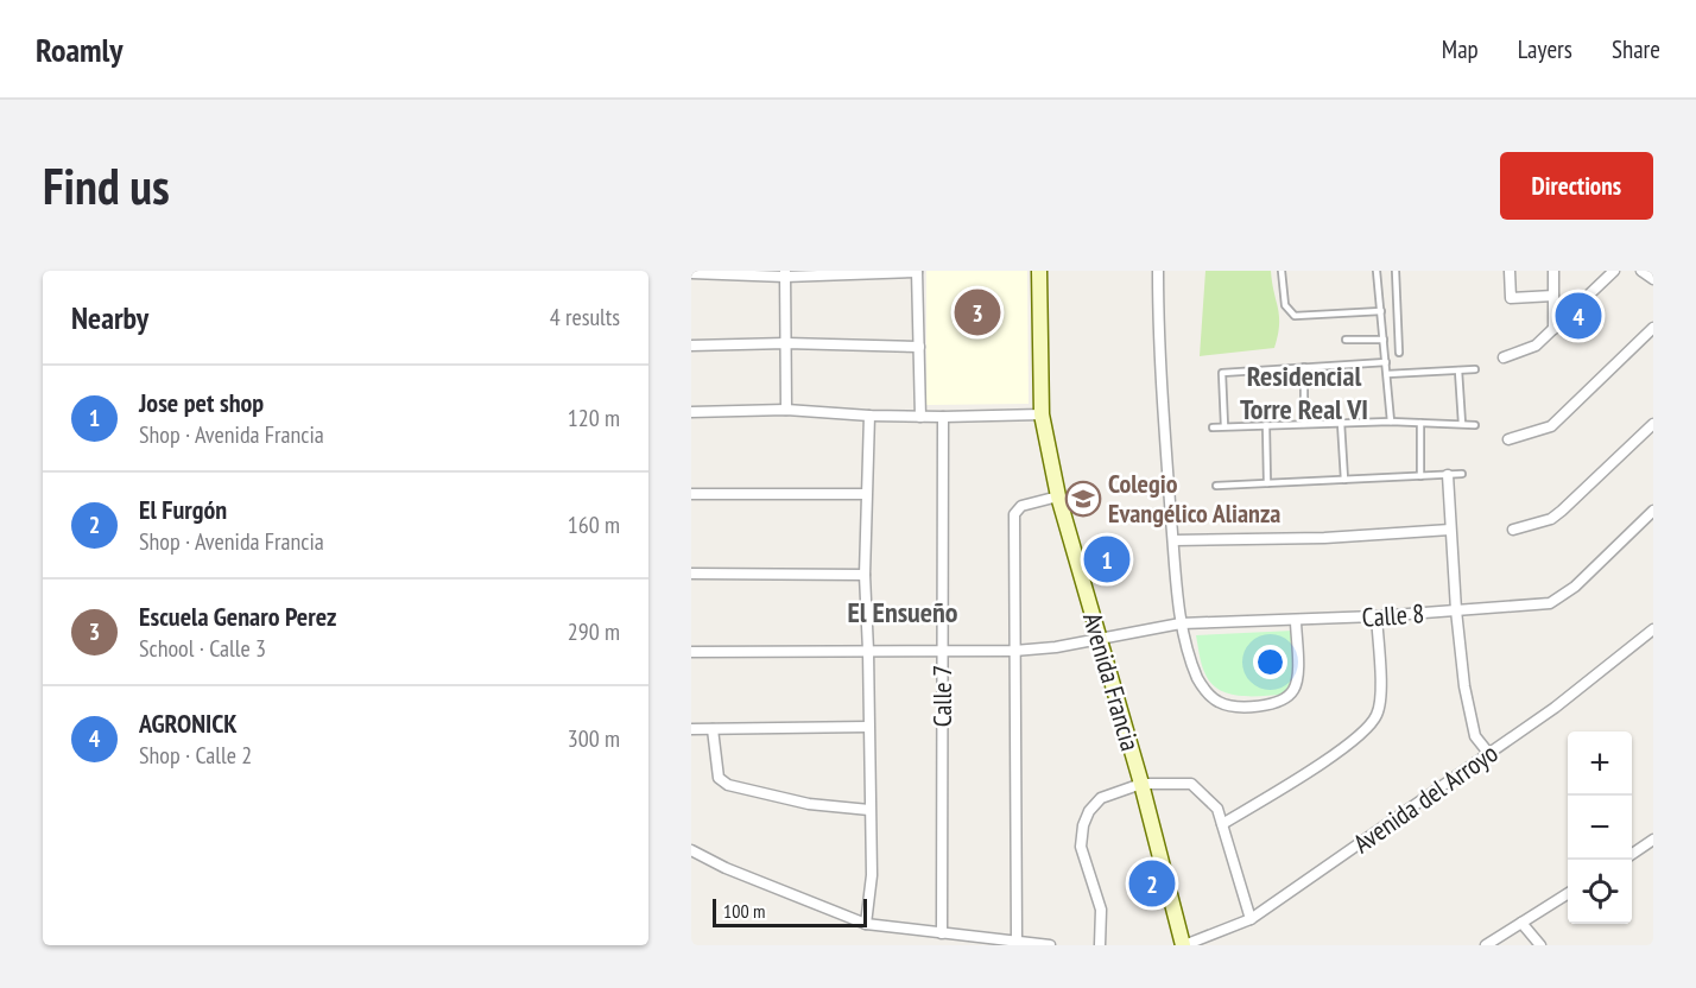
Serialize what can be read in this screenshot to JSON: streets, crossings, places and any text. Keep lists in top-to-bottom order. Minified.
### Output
{"streets":{"main road":["Avenida Francia"],"street":["Calle 8","Calle 7","Avenida del Arroyo"]},"crossings":[["Calle 8","Avenida Francia"],["Calle 8","Calle 7"],["Avenida Francia","Avenida del Arroyo"]],"districts":["Residencial Torre Real VI","El Ensueño"],"places":{"school or university":["Colegio Evangélico Alianza"]},"scale_bar":"100 m","page":{"header":"Roamly","nav":["Map","Layers","Share"],"buttons":"Directions","title":"Find us","heading":["Nearby","4 results"],"pins":["3","4","1","2"],"list":[{"mark":"1","name":"Jose pet shop","note":"Shop · Avenida Francia","value":"120 m"},{"mark":"2","name":"El Furgón","note":"Shop · Avenida Francia","value":"160 m"},{"mark":"3","name":"Escuela Genaro Perez","note":"School · Calle 3","value":"290 m"},{"mark":"4","name":"AGRONICK","note":"Shop · Calle 2","value":"300 m"}],"map_buttons":["+","−"],"scale":"100 m"}}
